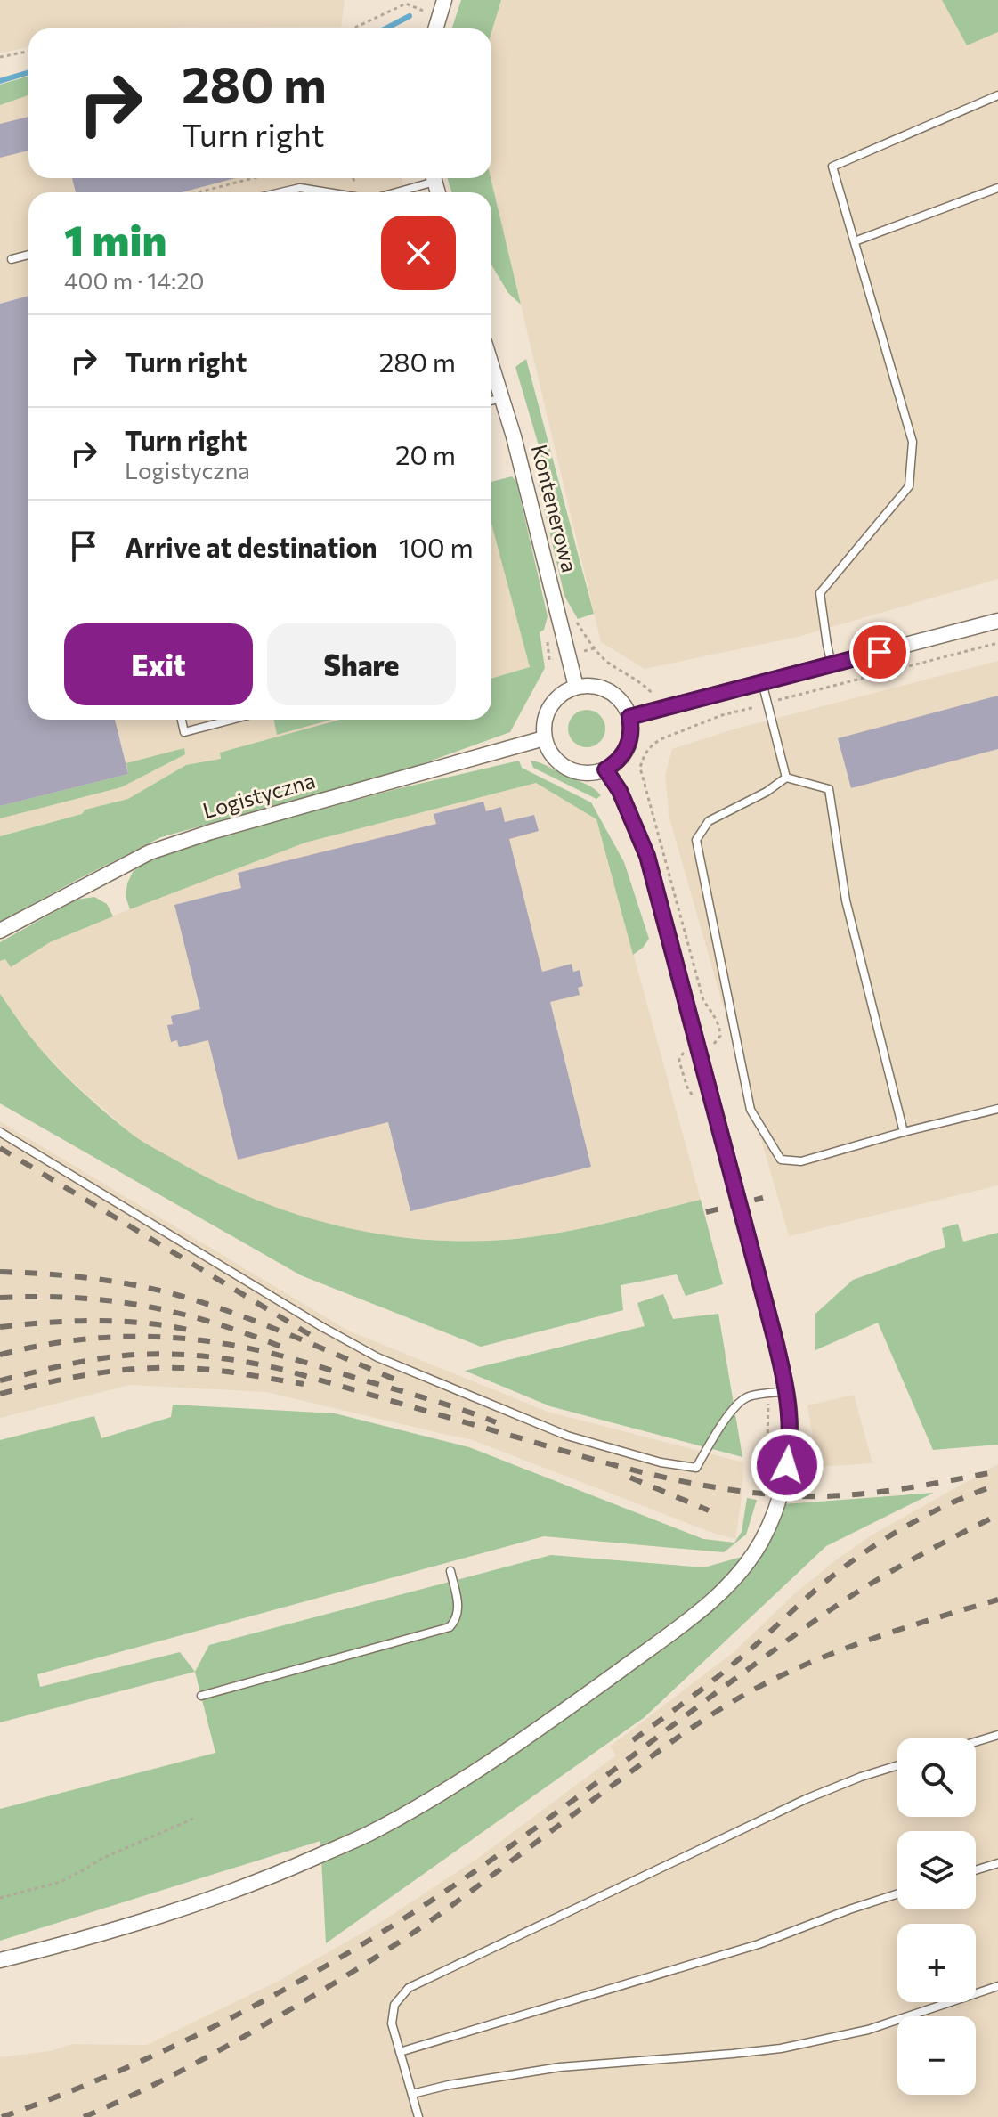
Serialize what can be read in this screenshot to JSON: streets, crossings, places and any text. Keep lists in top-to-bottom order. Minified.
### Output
{"streets":{"street":["Kontenerowa","Logistyczna"]},"crossings":[["Kontenerowa","Logistyczna"]],"page":{"turn":["280 m","Turn right"],"heading":["1 min","400 m · 14:20"],"list":[{"name":"Turn right","value":"280 m"},{"name":"Turn right","note":"Logistyczna","value":"20 m"},{"name":"Arrive at destination","value":"100 m"}],"buttons":["Exit","Share"],"map_buttons":["+","−"]}}
